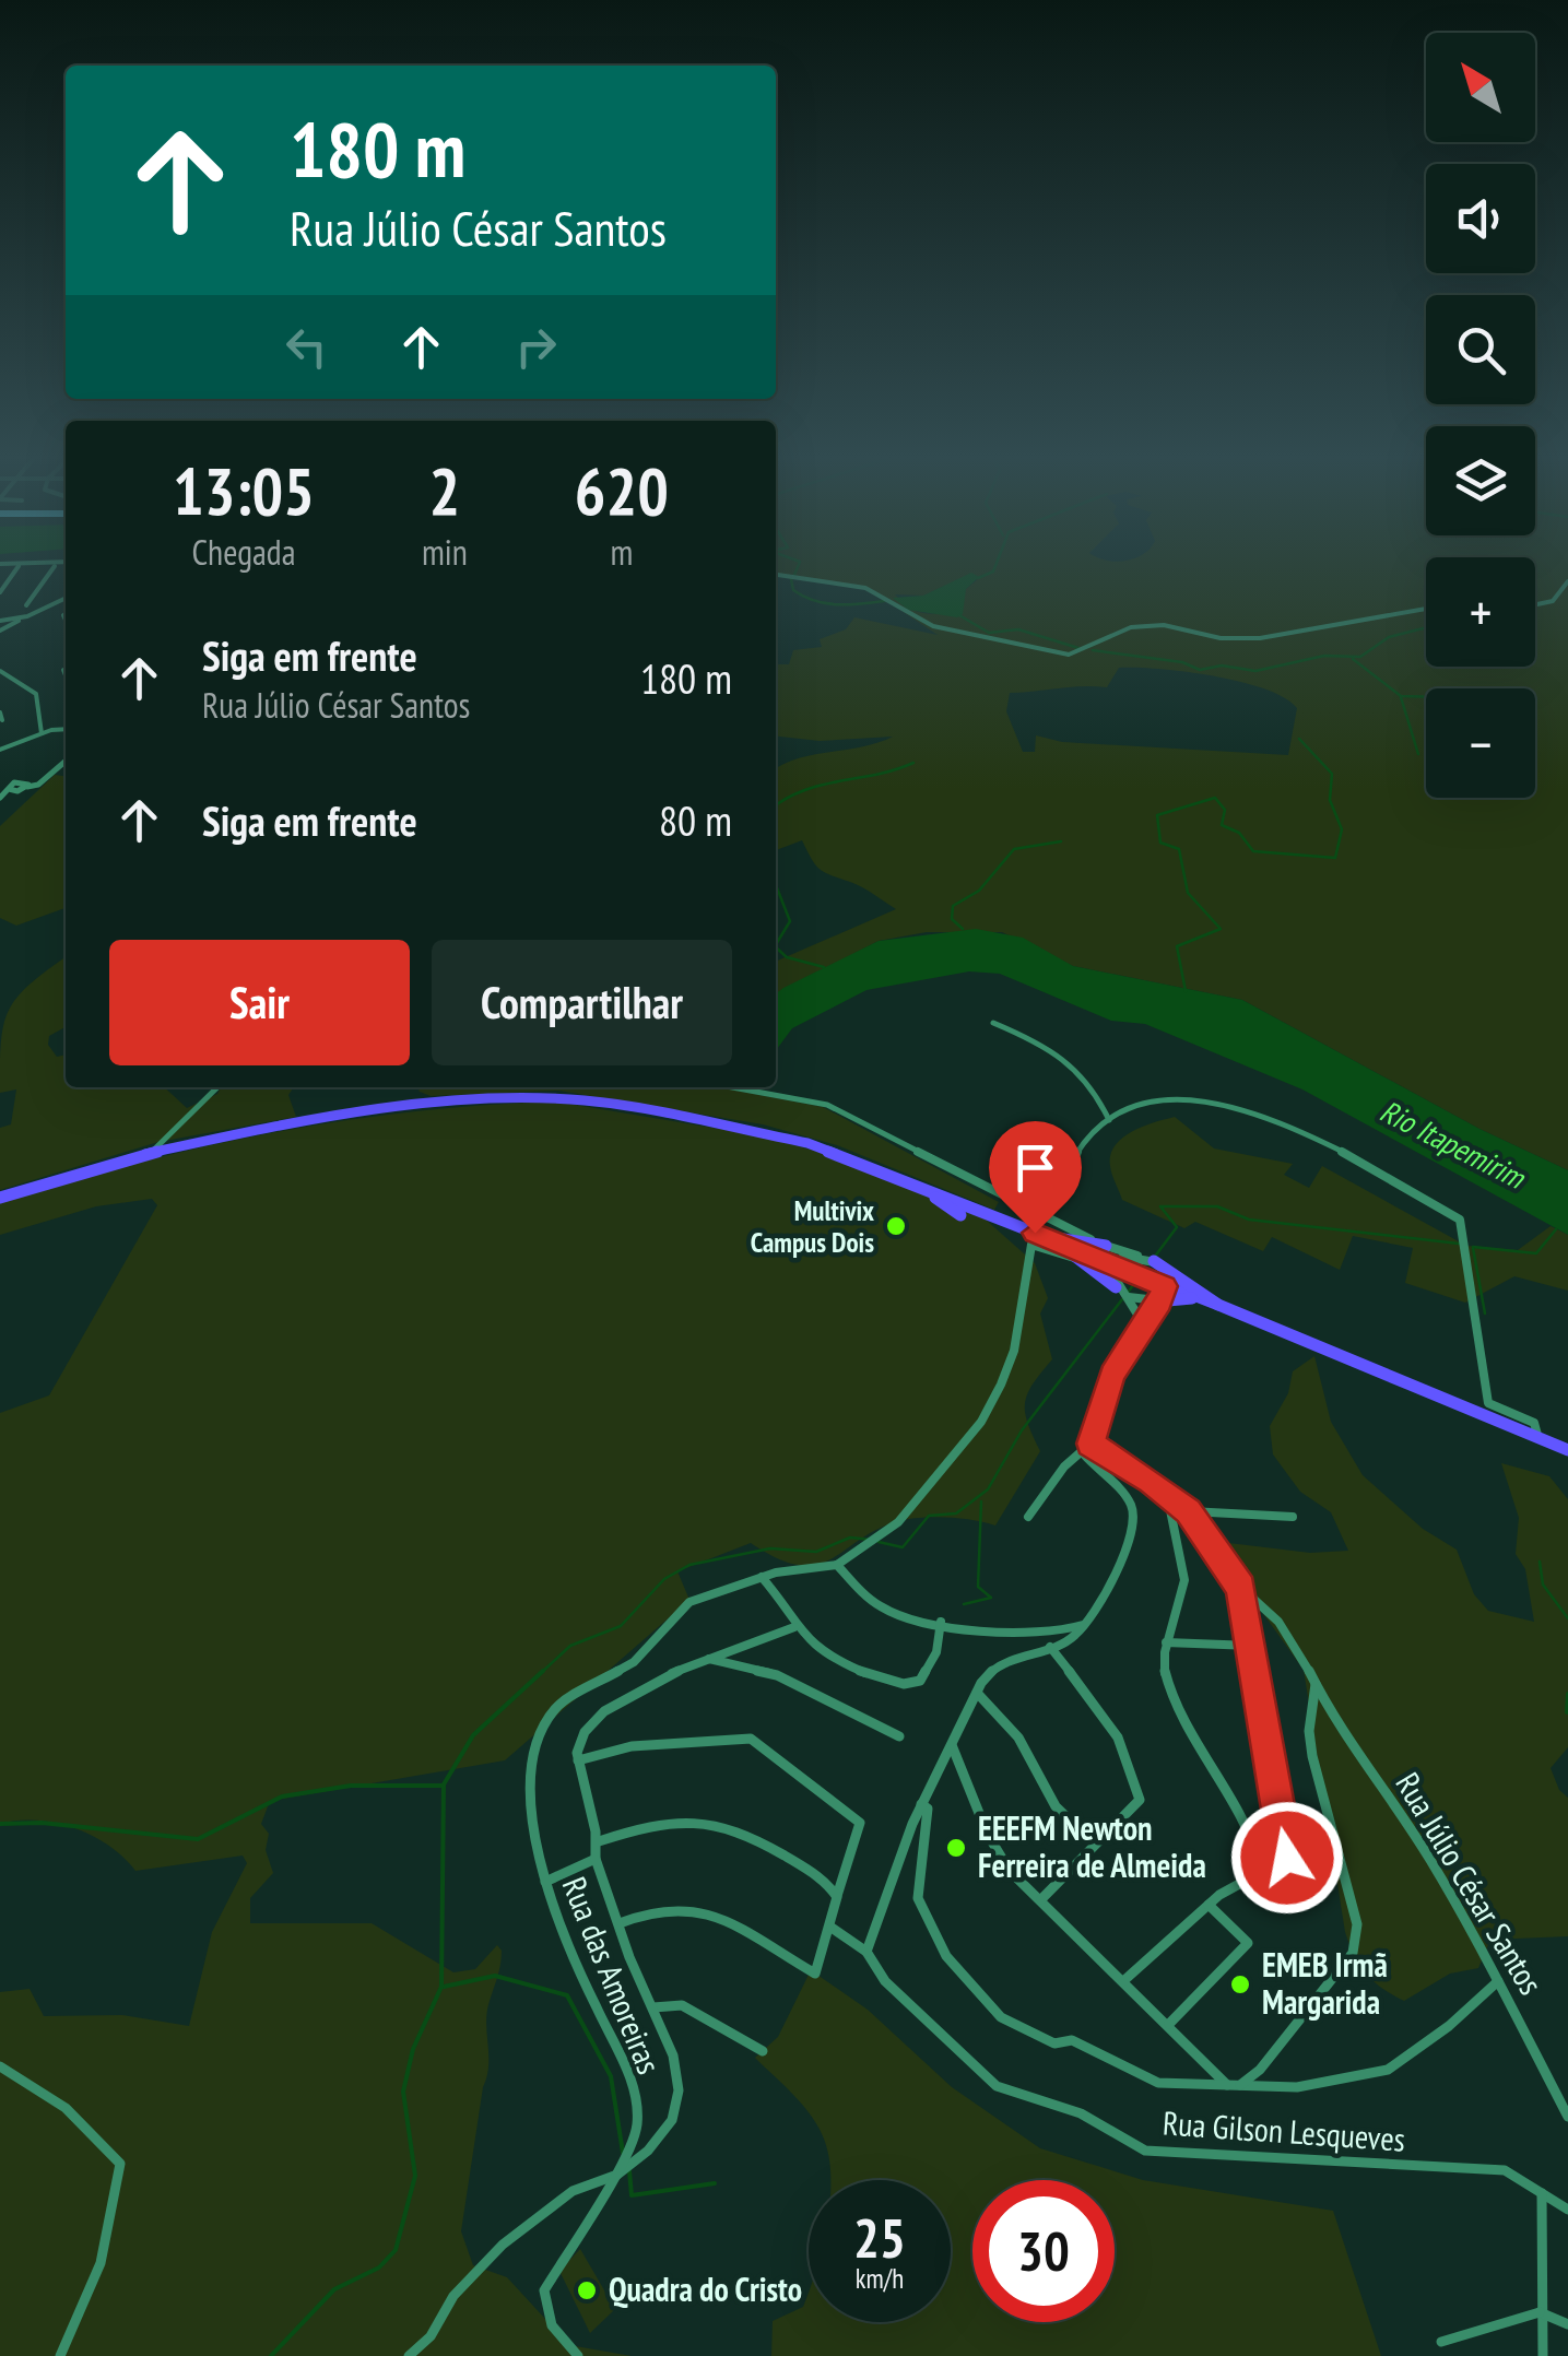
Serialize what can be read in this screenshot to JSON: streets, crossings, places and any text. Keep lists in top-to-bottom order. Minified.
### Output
{"streets":{"street":["Rua Júlio César Santos","Rua das Amoreiras","Rua Gilson Lesqueves"]},"water":["Rio Itapemirim"],"places":["Multivix Campus Dois","EEEFM Newton Ferreira de Almeida","EMEB Irmã Margarida","Quadra do Cristo"],"north":"top left","page":{"map_buttons":["+","−"],"turn":["180 m","Rua Júlio César Santos"],"eta":["13:05","Chegada","2","min","620","m"],"list":[{"name":"Siga em frente","note":"Rua Júlio César Santos","value":"180 m"},{"name":"Siga em frente","value":"80 m"}],"buttons":["Sair","Compartilhar"],"speed":"25 km/h","limit":"30"}}
